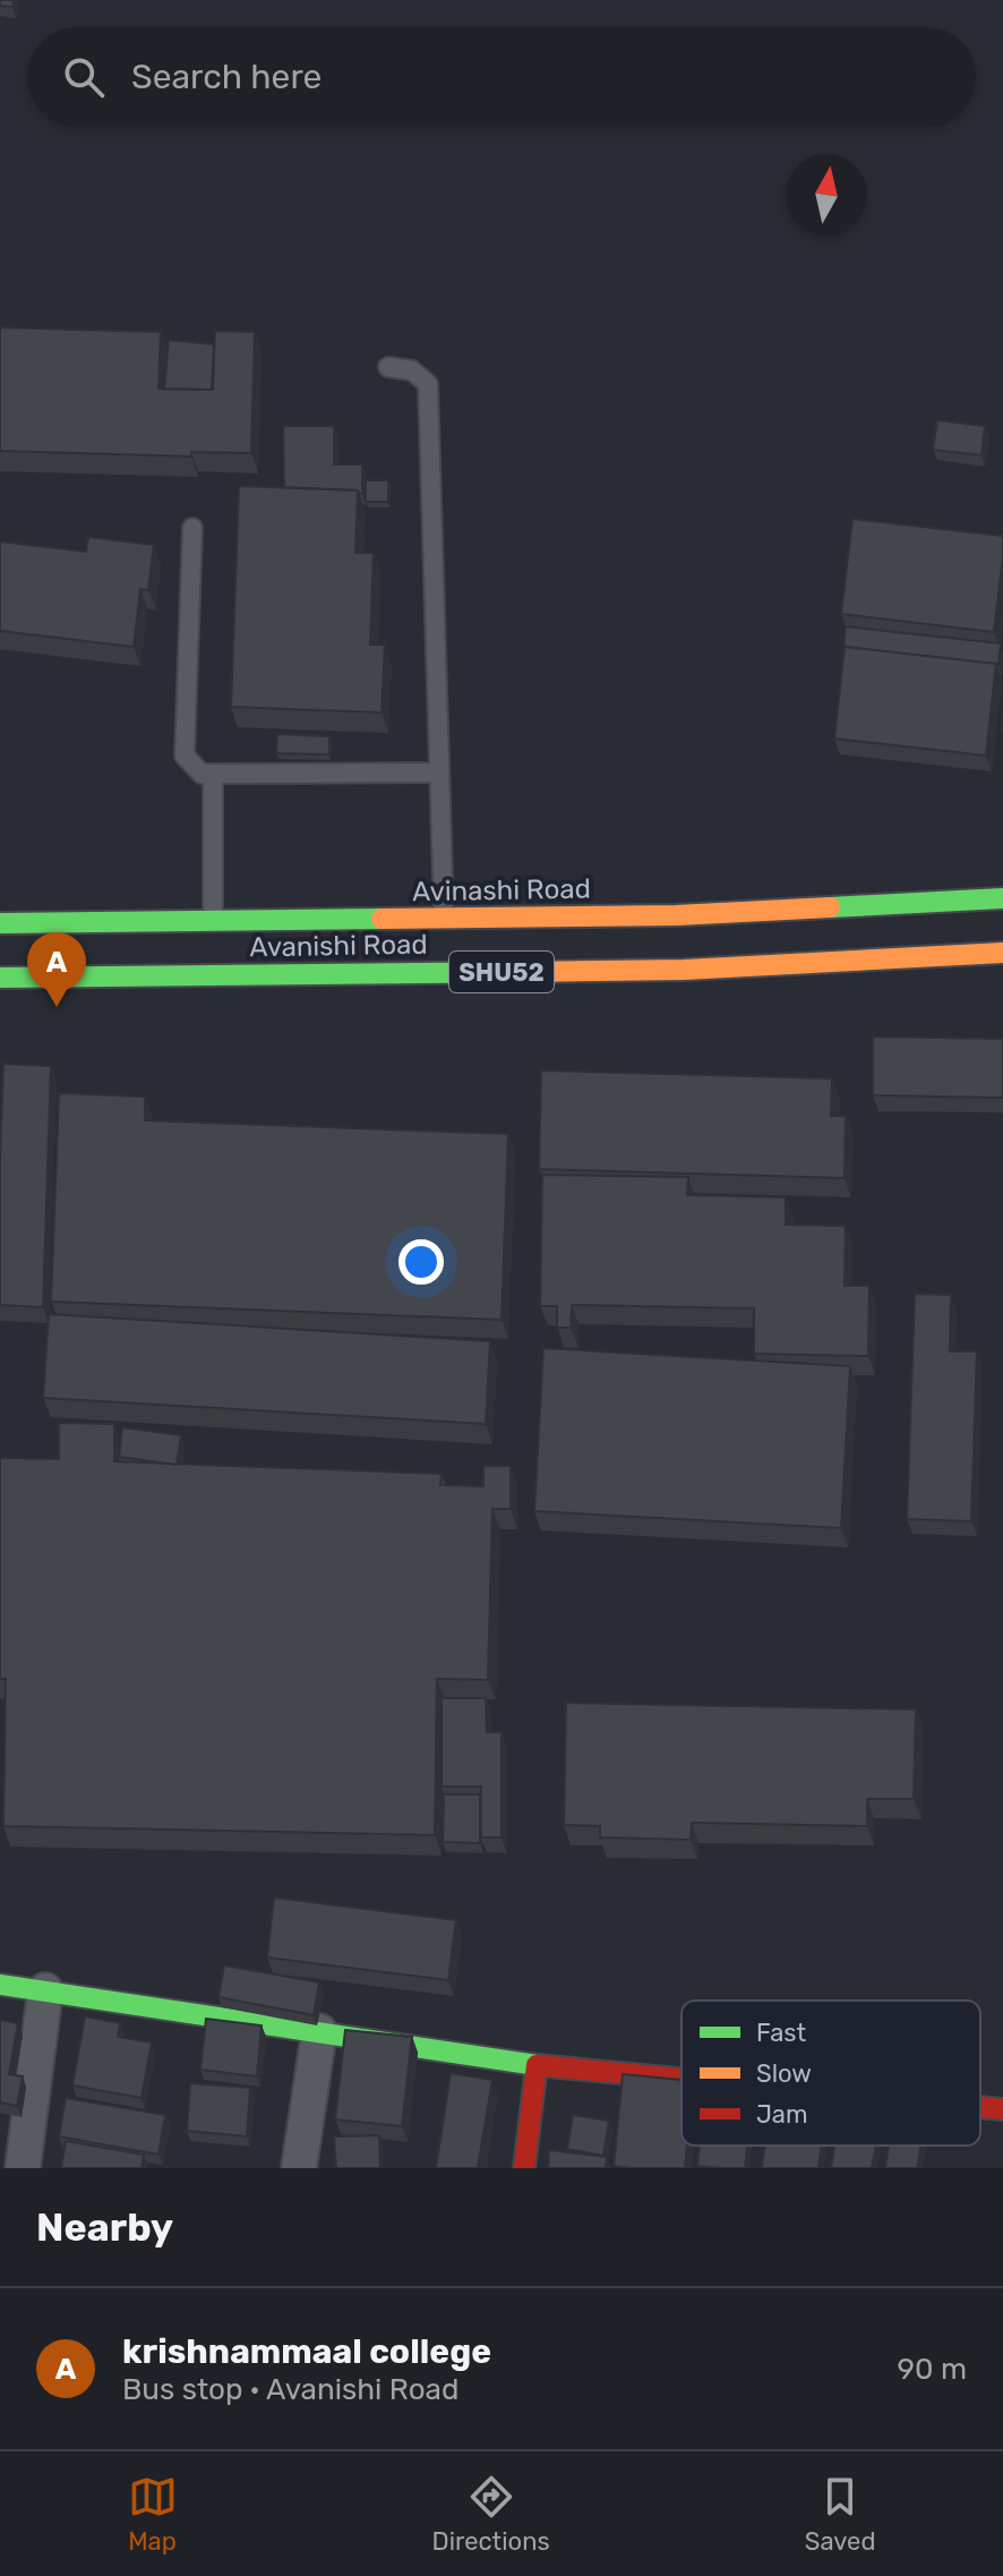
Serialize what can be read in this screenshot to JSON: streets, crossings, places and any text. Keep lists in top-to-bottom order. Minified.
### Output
{"streets":{"main road":["Avinashi Road","Avanishi Road","SHU52"]},"legend":["Fast","Slow","Jam"],"north":"top","page":{"search":"Search here","pins":"A","heading":"Nearby","list":[{"mark":"A","name":"krishnammaal college","note":"Bus stop · Avanishi Road","value":"90 m"}],"nav":["Map","Directions","Saved"]}}
